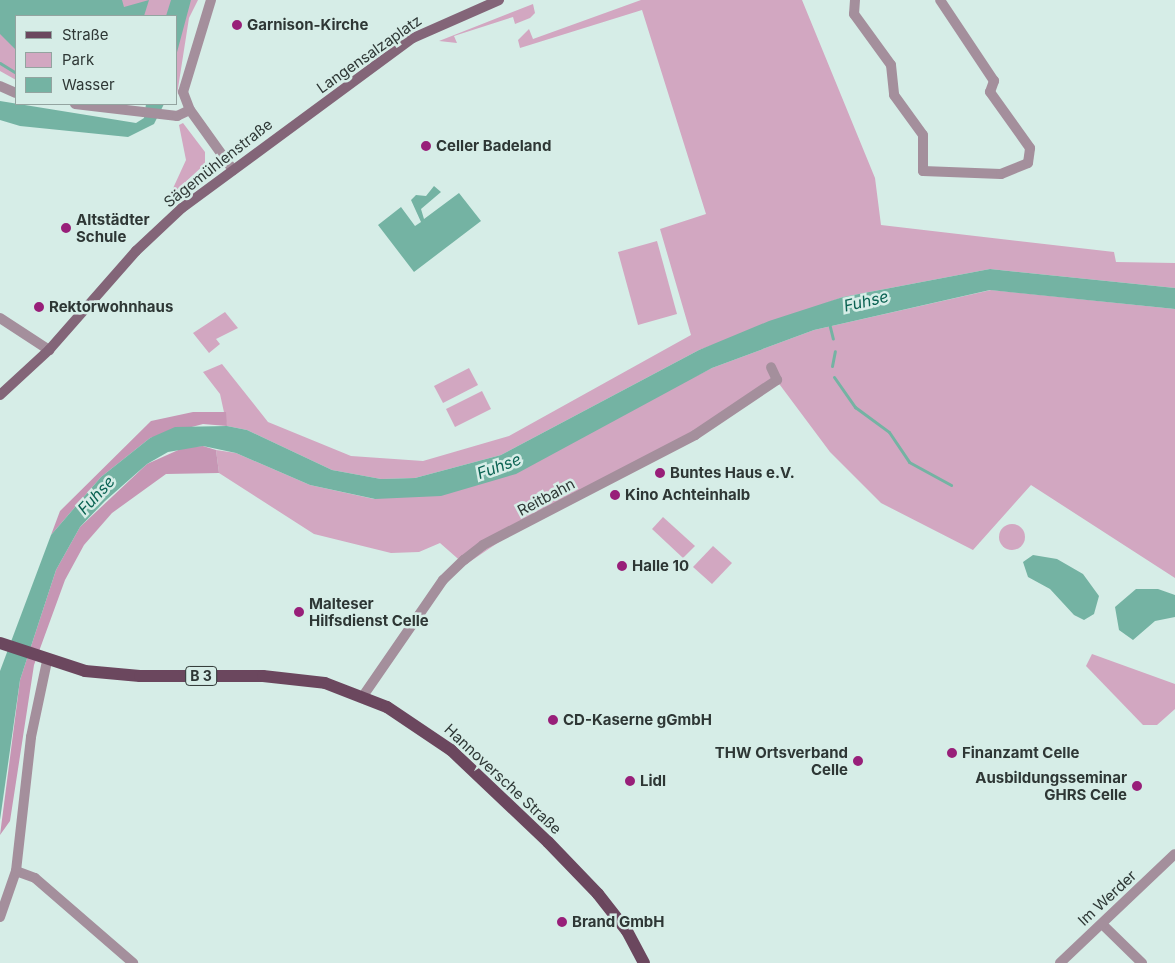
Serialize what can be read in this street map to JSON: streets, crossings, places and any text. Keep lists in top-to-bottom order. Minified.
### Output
{"streets":{"main road":["B 3","Hannoversche Straße"],"street":["Langensalzaplatz","Sägemühlenstraße","Reitbahn","Im Werder"]},"crossings":[["Langensalzaplatz","Sägemühlenstraße"],["Reitbahn","Hannoversche Straße"]],"water":["Fuhse"],"places":["Garnison-Kirche","Celler Badeland","Altstädter Schule","Rektorwohnhaus","Buntes Haus e.V.","Kino Achteinhalb","Halle 10","Malteser Hilfsdienst Celle","CD-Kaserne gGmbH","Finanzamt Celle","THW Ortsverband Celle","Lidl","Ausbildungsseminar GHRS Celle","Brand GmbH"],"legend":["Straße","Park","Wasser"]}
